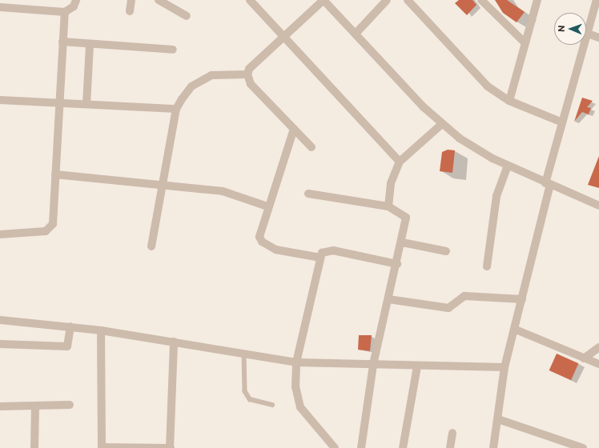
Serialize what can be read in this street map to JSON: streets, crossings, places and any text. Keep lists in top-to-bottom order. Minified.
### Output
{"north":"left"}
